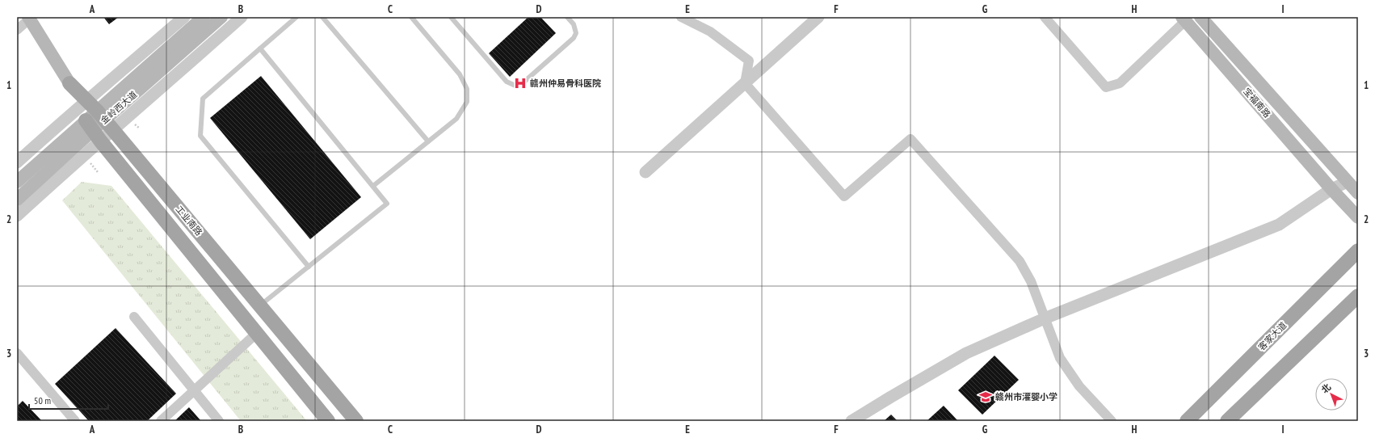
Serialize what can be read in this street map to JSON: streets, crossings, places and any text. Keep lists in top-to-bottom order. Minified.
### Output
{"streets":{"main road":["宝福南路","金岭西大道","工业南路","客家大道"]},"crossings":[["金岭西大道","工业南路"]],"places":{"hospital":["赣州仲易骨科医院"],"school or university":["赣州市灌婴小学"]},"scale_bar":"50 m","north":"top left","grid":{"columns":["A","B","C","D","E","F","G","H","I"],"rows":["1","2","3"]}}
